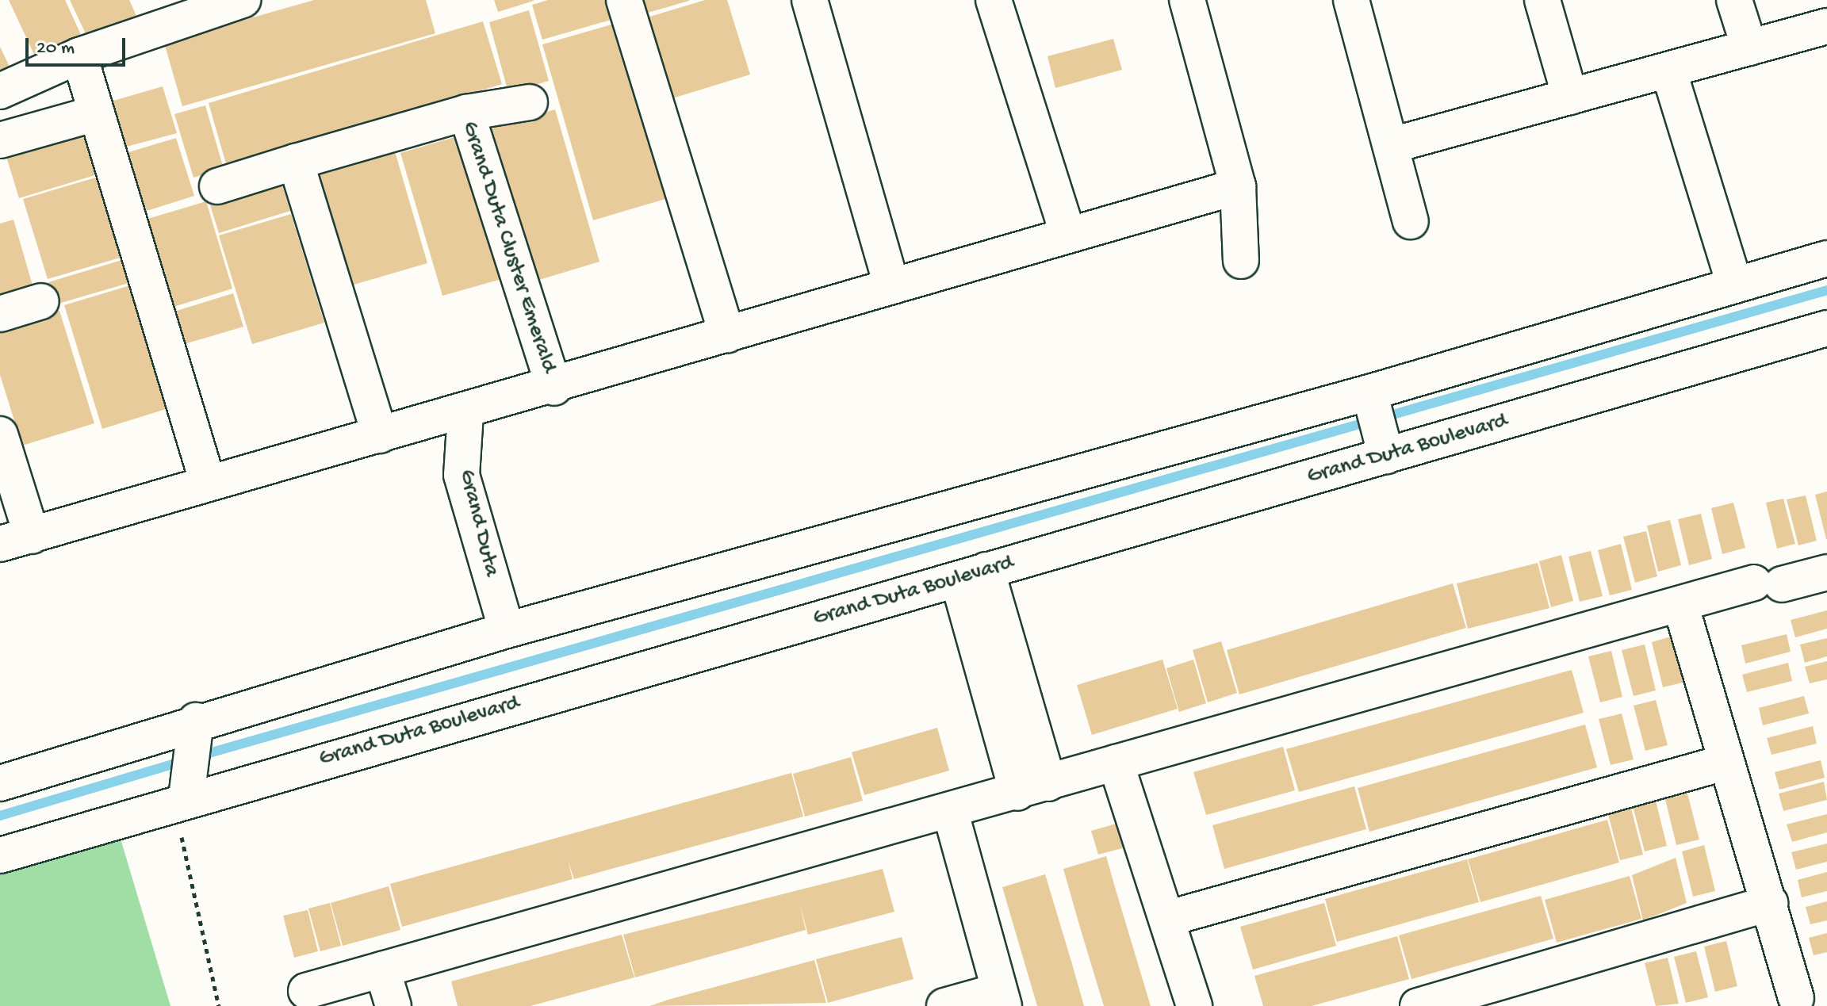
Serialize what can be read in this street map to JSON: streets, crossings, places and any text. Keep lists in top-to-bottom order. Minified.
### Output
{"streets":{"street":["Grand Duta Cluster Emerald","Grand Duta Boulevard","Grand Duta"]},"crossings":[["Grand Duta Cluster Emerald","Grand Duta"],["Grand Duta Boulevard","Grand Duta"]],"scale_bar":"20 m"}
